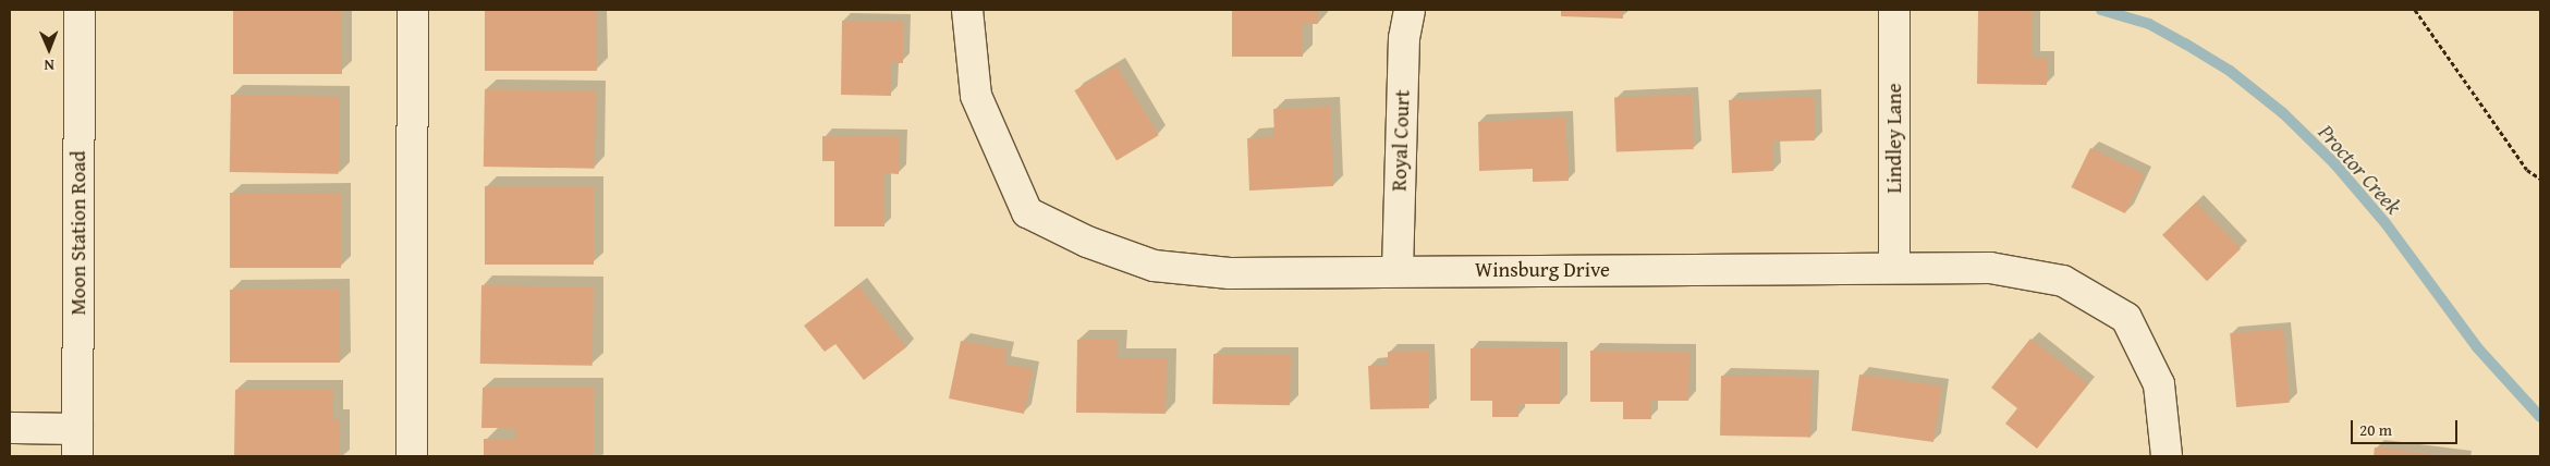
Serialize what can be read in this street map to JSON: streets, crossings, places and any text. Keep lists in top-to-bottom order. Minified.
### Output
{"streets":{"street":["Lindley Lane","Royal Court","Moon Station Road","Winsburg Drive"]},"crossings":[["Lindley Lane","Winsburg Drive"],["Royal Court","Winsburg Drive"]],"water":["Proctor Creek"],"scale_bar":"20 m","north":"bottom"}
